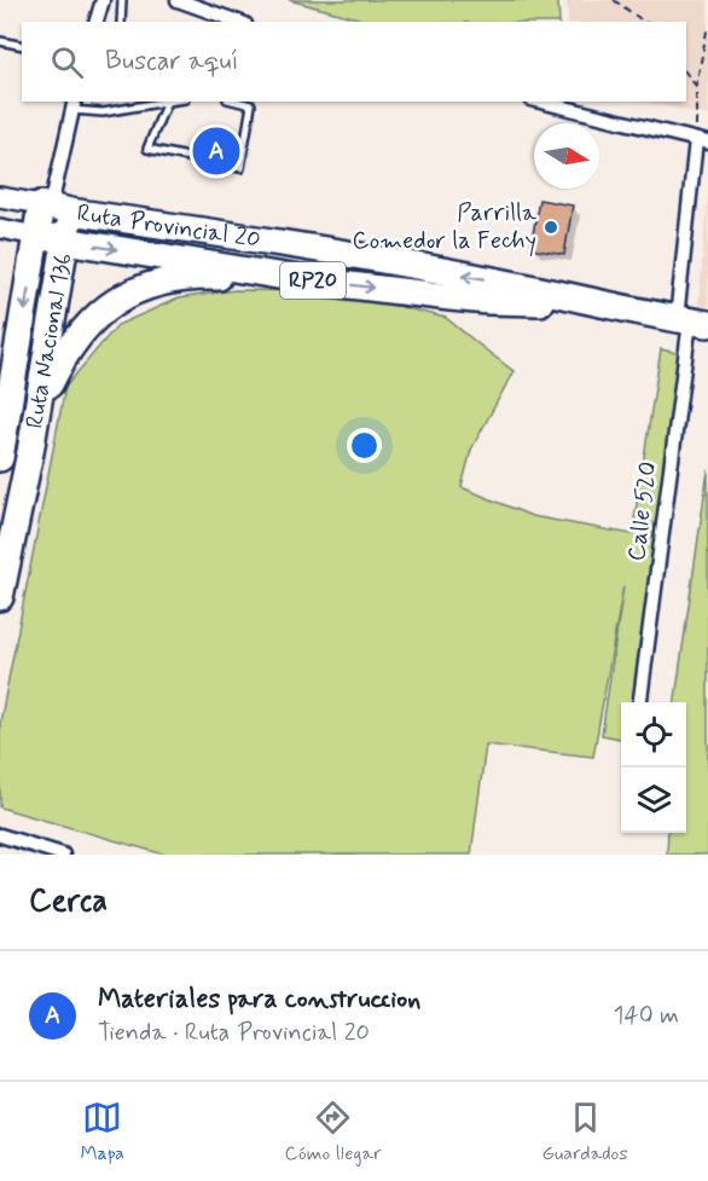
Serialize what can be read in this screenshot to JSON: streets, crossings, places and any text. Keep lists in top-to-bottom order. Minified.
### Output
{"streets":{"highway":["Ruta Provincial 20","RP20","Ruta Nacional 136"],"street":["Calle 520"]},"crossings":[["Ruta Provincial 20","Ruta Nacional 136"],["Ruta Provincial 20","Calle 520"]],"places":["Parrilla Comedor la Fechy"],"north":"right","page":{"search":"Buscar aquí","pins":"A","heading":"Cerca","list":[{"mark":"A","name":"Materiales para construccion","note":"Tienda · Ruta Provincial 20","value":"140 m"}],"nav":["Mapa","Cómo llegar","Guardados"]}}
